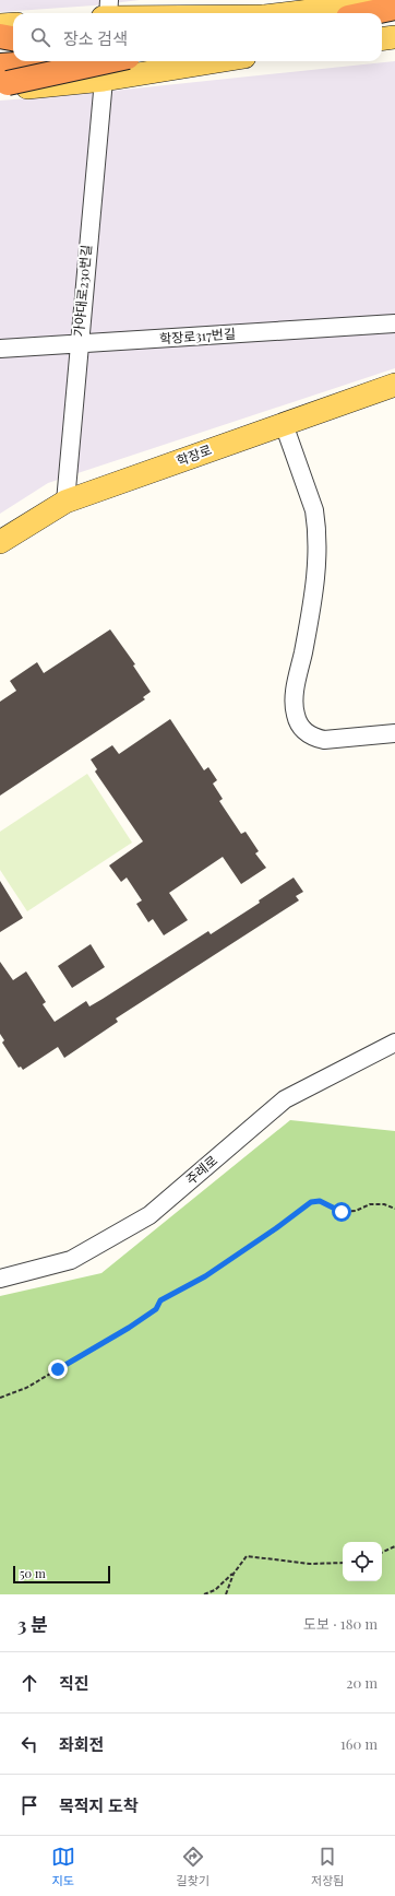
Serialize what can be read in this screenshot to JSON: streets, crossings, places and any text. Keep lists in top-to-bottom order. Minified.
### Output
{"streets":{"main road":["학장로"],"street":["가야대로230번길","학장로317번길","주례로"]},"crossings":[["가야대로230번길","학장로317번길"],["가야대로230번길","학장로"]],"scale_bar":"50 m","page":{"search":"장소 검색","scale":"50 m","heading":["3 분","도보 · 180 m"],"list":[["직진","20 m"],["좌회전","160 m"],"목적지 도착"],"nav":["지도","길찾기","저장됨"]}}
